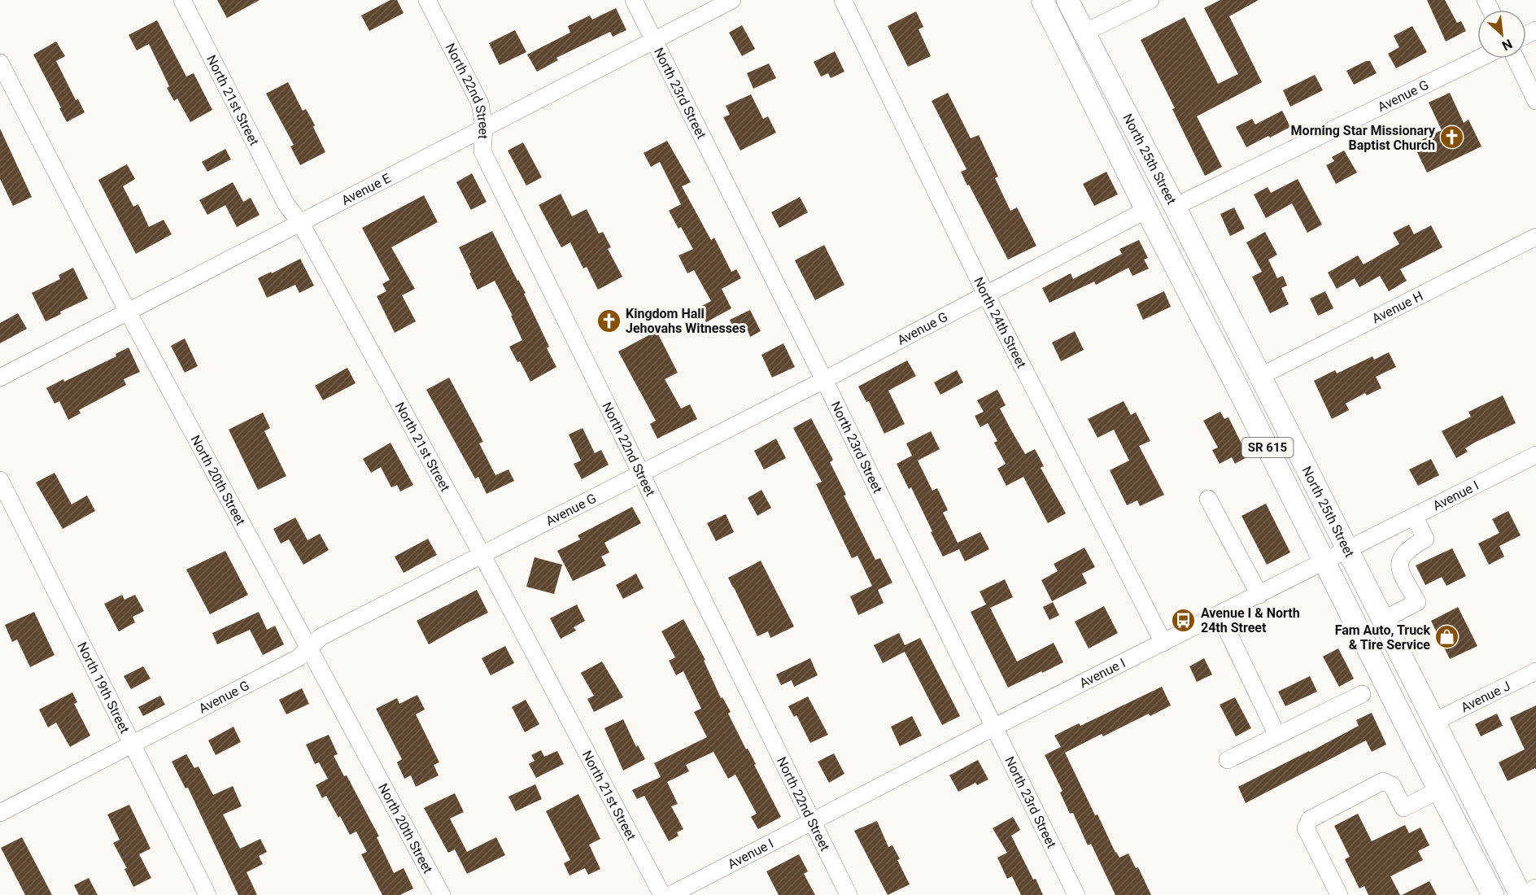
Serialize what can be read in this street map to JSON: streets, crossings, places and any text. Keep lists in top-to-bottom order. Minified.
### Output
{"streets":{"main road":["North 25th Street","SR 615"],"street":["North 22nd Street","North 23rd Street","Avenue G","North 21st Street","Avenue E","Avenue H","North 24th Street","North 20th Street","Avenue I","North 19th Street","Avenue J"]},"crossings":[["North 22nd Street","Avenue G"],["North 22nd Street","Avenue E"],["North 22nd Street","Avenue I"],["North 23rd Street","Avenue G"],["North 23rd Street","Avenue E"],["North 23rd Street","Avenue I"],["Avenue G","North 21st Street"],["Avenue G","North 25th Street"],["Avenue G","North 24th Street"],["Avenue G","North 20th Street"],["Avenue G","North 19th Street"],["North 21st Street","Avenue E"],["North 25th Street","Avenue H"],["North 25th Street","Avenue I"],["North 25th Street","Avenue J"],["Avenue E","North 20th Street"],["North 24th Street","Avenue I"]],"places":{"church":["Morning Star Missionary Baptist Church","Kingdom Hall Jehovahs Witnesses"],"bus stop":["Avenue I & North 24th Street"],"shop":["Fam Auto, Truck & Tire Service"]},"north":"bottom right"}
